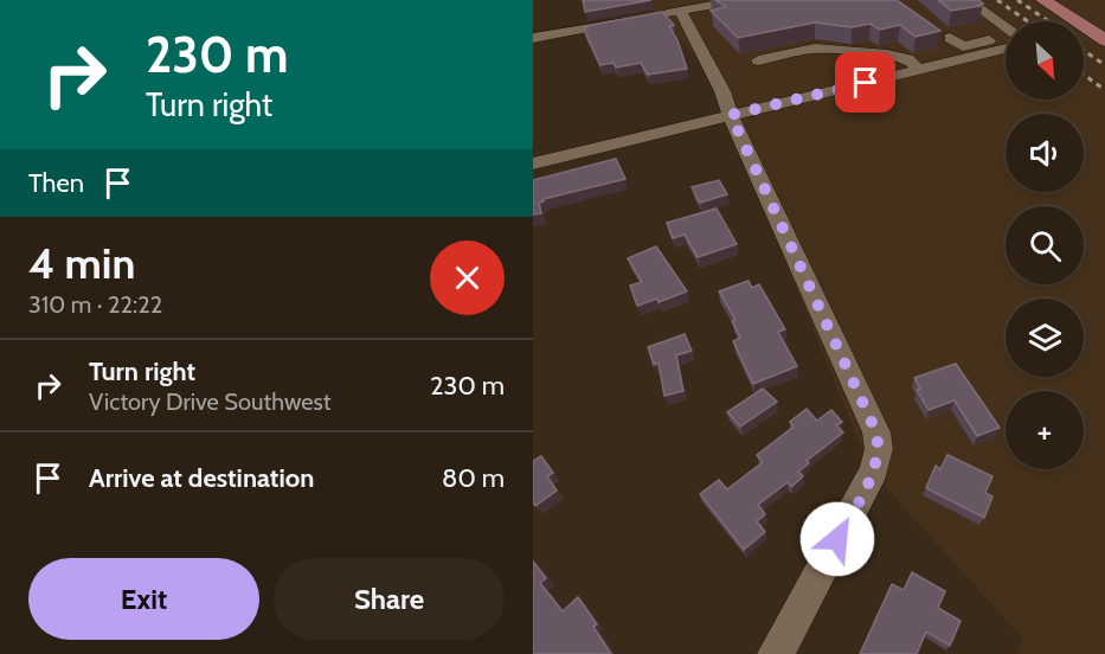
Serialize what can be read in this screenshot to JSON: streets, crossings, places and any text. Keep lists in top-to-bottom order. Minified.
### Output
{"north":"bottom right","page":{"turn":["230 m","Turn right"],"map_buttons":"+","then":"Then","heading":["4 min","310 m · 22:22"],"list":[{"name":"Turn right","note":"Victory Drive Southwest","value":"230 m"},{"name":"Arrive at destination","value":"80 m"}],"buttons":["Exit","Share"]}}
